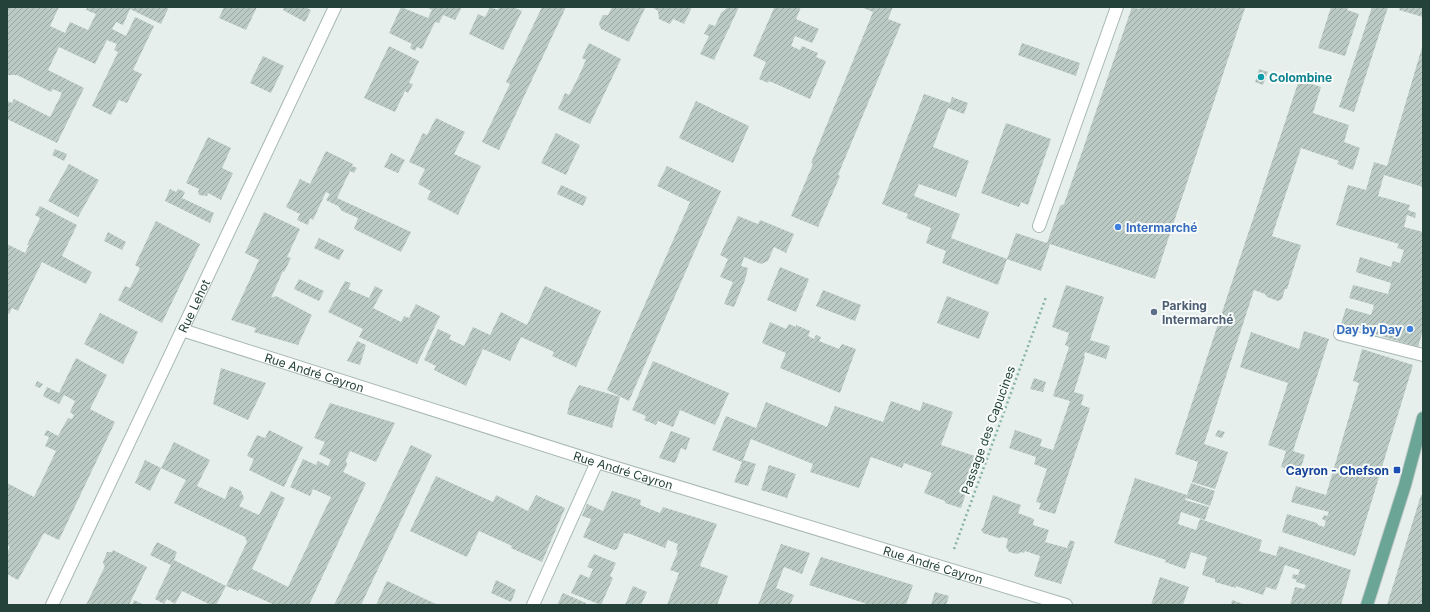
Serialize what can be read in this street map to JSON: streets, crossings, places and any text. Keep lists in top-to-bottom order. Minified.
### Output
{"streets":{"street":["Rue Lehot","Rue André Cayron"],"path":["Passage des Capucines"]},"crossings":[["Rue Lehot","Rue André Cayron"],["Rue André Cayron","Passage des Capucines"]],"places":{"other":["Colombine","Intermarché","Parking Intermarché","Day by Day"],"transit":["Cayron - Chefson"]}}
